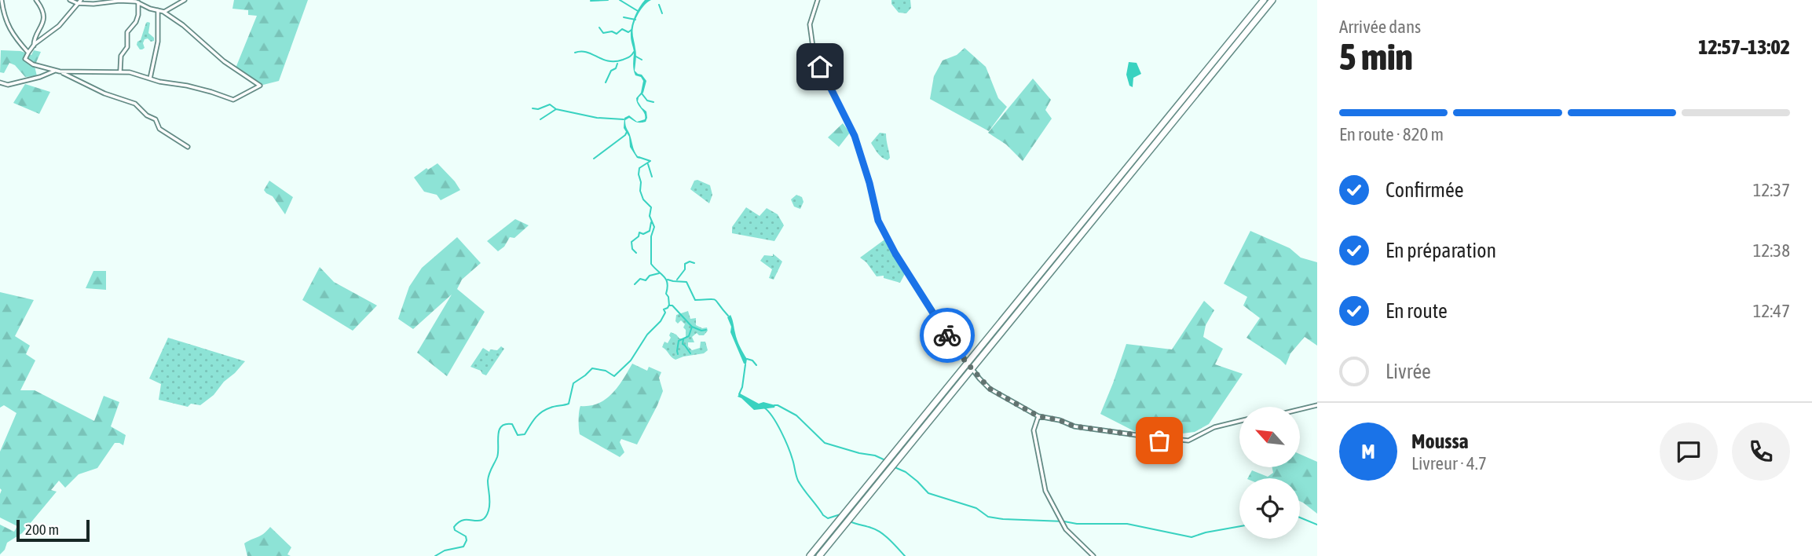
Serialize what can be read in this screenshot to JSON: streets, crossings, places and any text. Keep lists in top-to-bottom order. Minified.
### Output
{"scale_bar":"200 m","north":"top left","page":{"heading":["5 min","Arrivée dans","12:57–13:02"],"panel":["Moussa","Livreur · 4.7"],"bar":"En route · 820 m","list":[["Confirmée","12:37"],["En préparation","12:38"],["En route","12:47"],"Livrée"],"round":"M","scale":"200 m"}}
